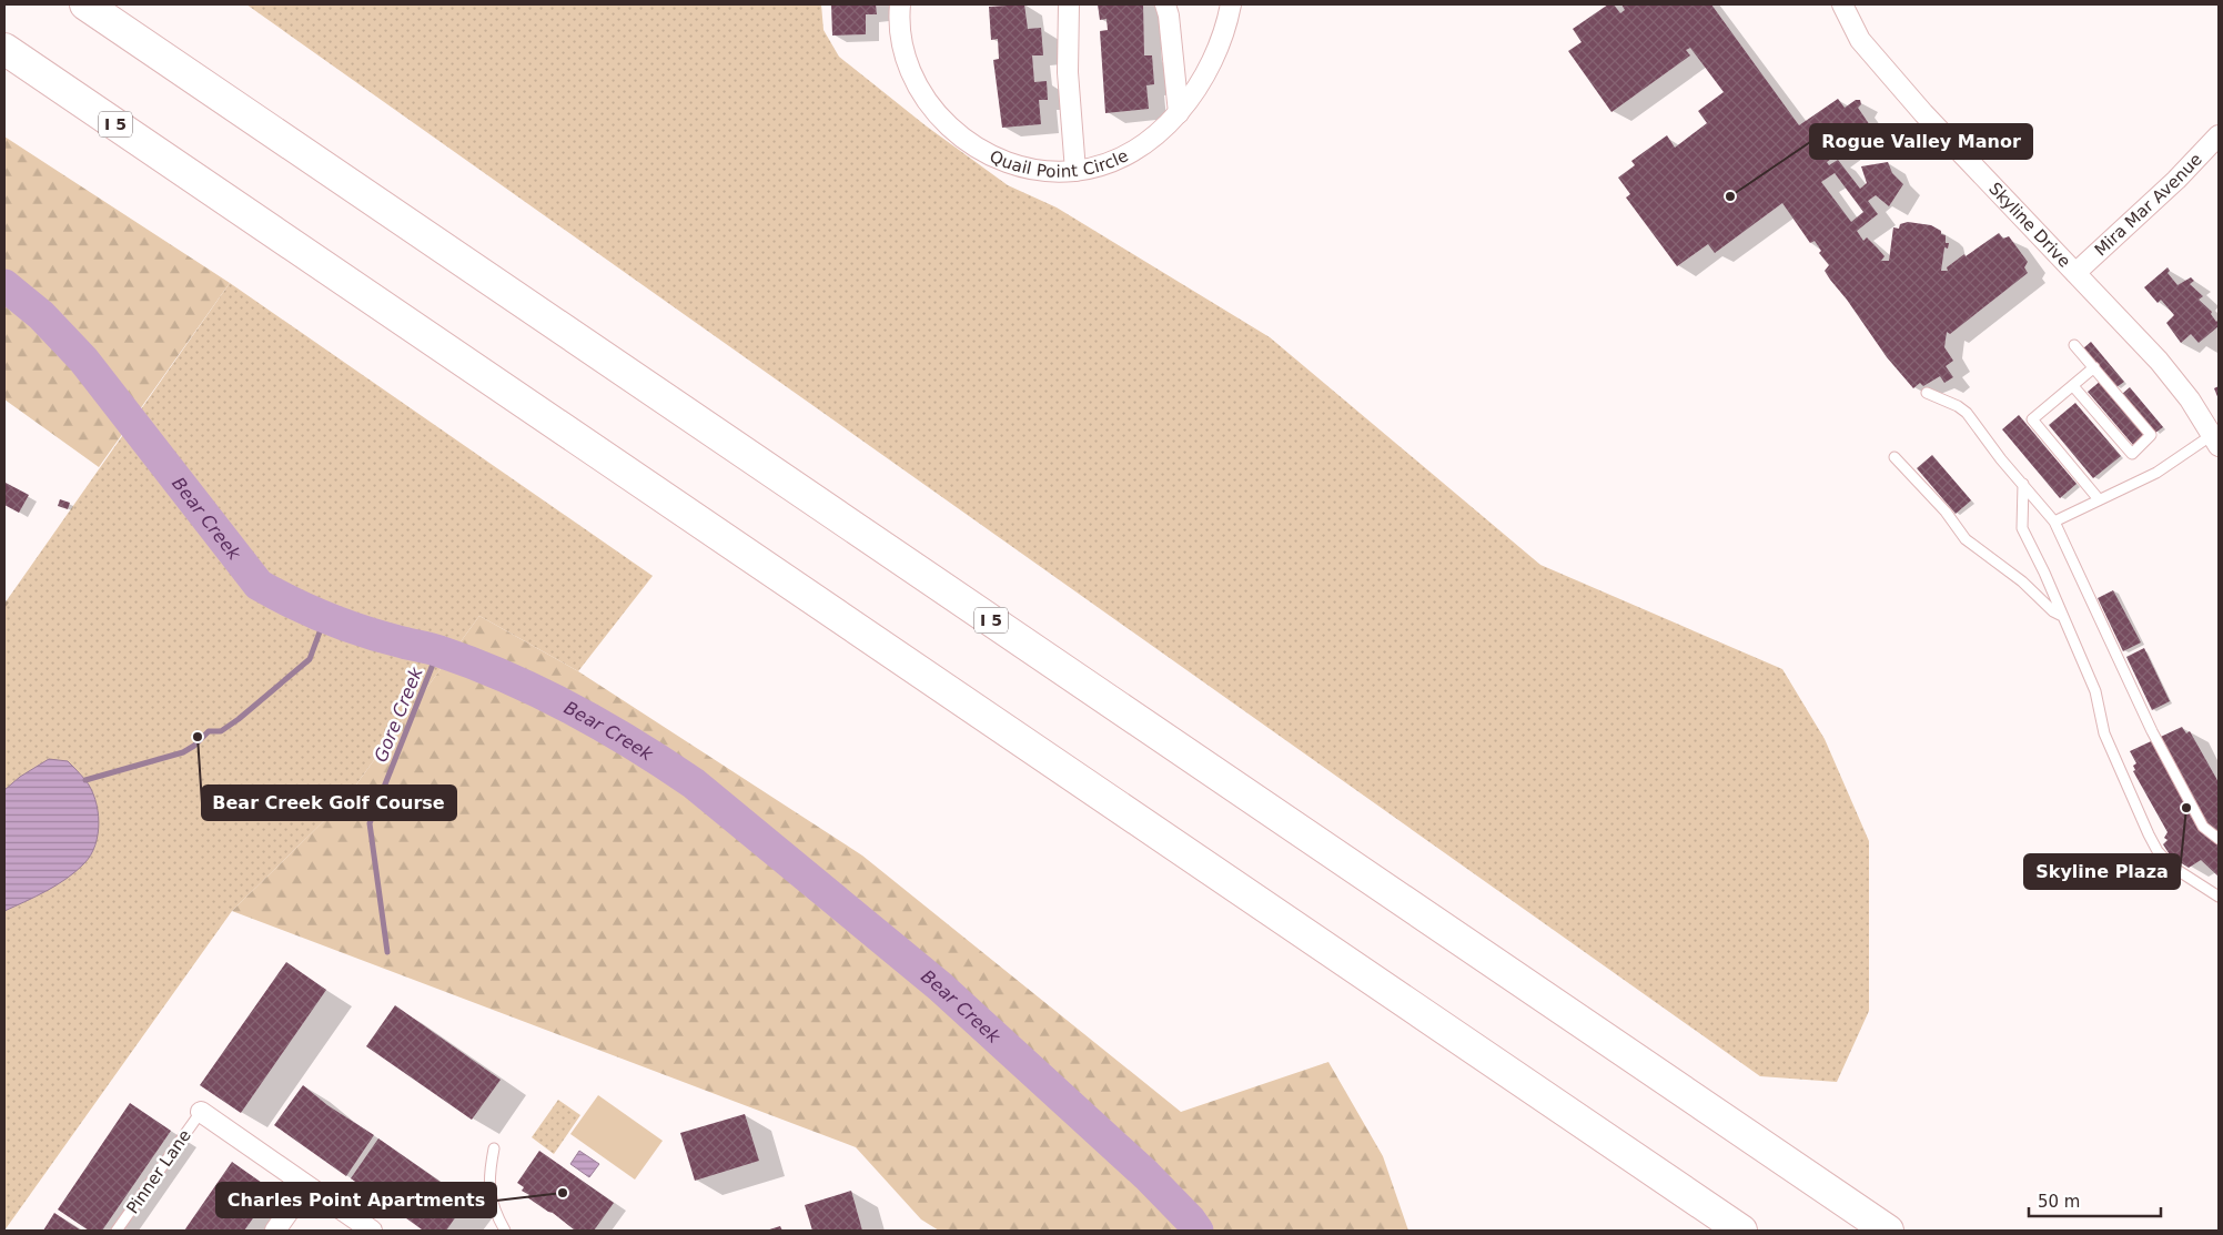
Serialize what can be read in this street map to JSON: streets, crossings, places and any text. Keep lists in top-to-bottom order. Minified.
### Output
{"streets":{"highway":["I 5"],"street":["Quail Point Circle","Mira Mar Avenue","Skyline Drive"],"lane":["Pinner Lane"]},"crossings":[["Mira Mar Avenue","Skyline Drive"]],"water":["Bear Creek","Gore Creek"],"places":["Rogue Valley Manor","Bear Creek Golf Course","Skyline Plaza","Charles Point Apartments"],"scale_bar":"50 m"}
